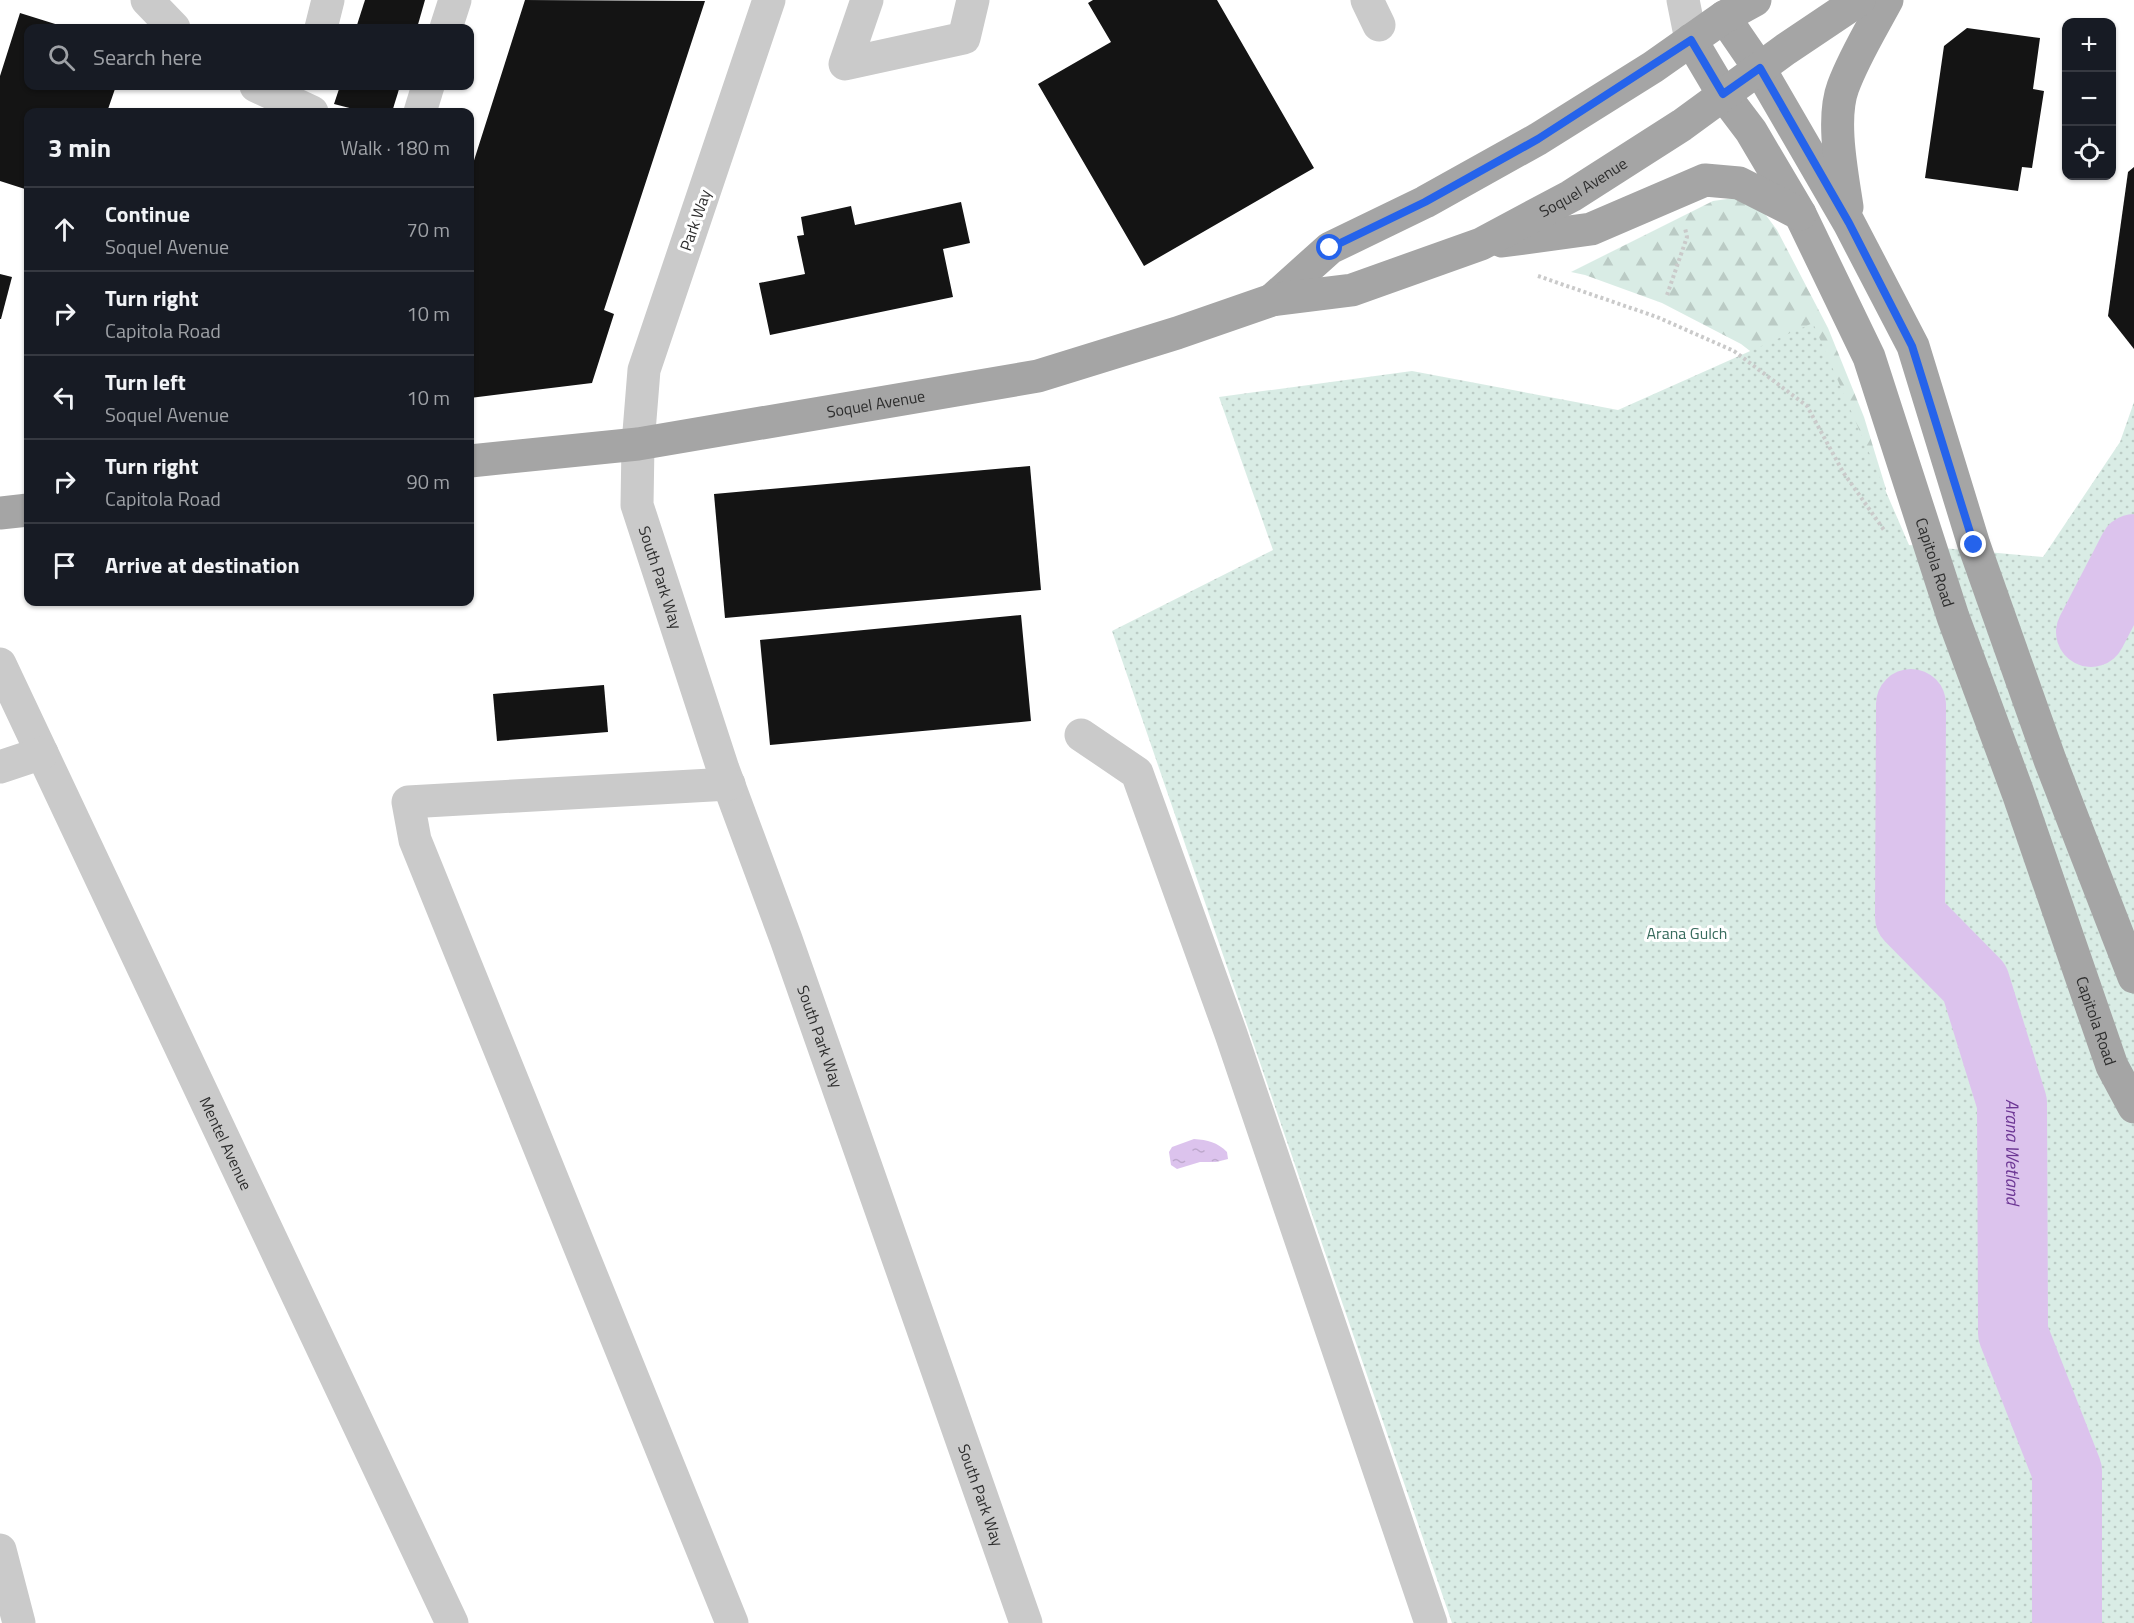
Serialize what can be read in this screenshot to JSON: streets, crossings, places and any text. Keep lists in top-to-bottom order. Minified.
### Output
{"streets":{"main road":["Soquel Avenue","Capitola Road"],"street":["Park Way","South Park Way","Mentel Avenue"]},"crossings":[["Soquel Avenue","Park Way"],["Soquel Avenue","Capitola Road"],["Soquel Avenue","South Park Way"],["Park Way","South Park Way"]],"water":["Arana Wetland"],"parks":["Arana Gulch"],"page":{"map_buttons":["+","−"],"search":"Search here","heading":["3 min","Walk · 180 m"],"list":[["Continue","Soquel Avenue","70 m"],["Turn right","Capitola Road","10 m"],["Turn left","Soquel Avenue","10 m"],["Turn right","Capitola Road","90 m"],"Arrive at destination"]}}
